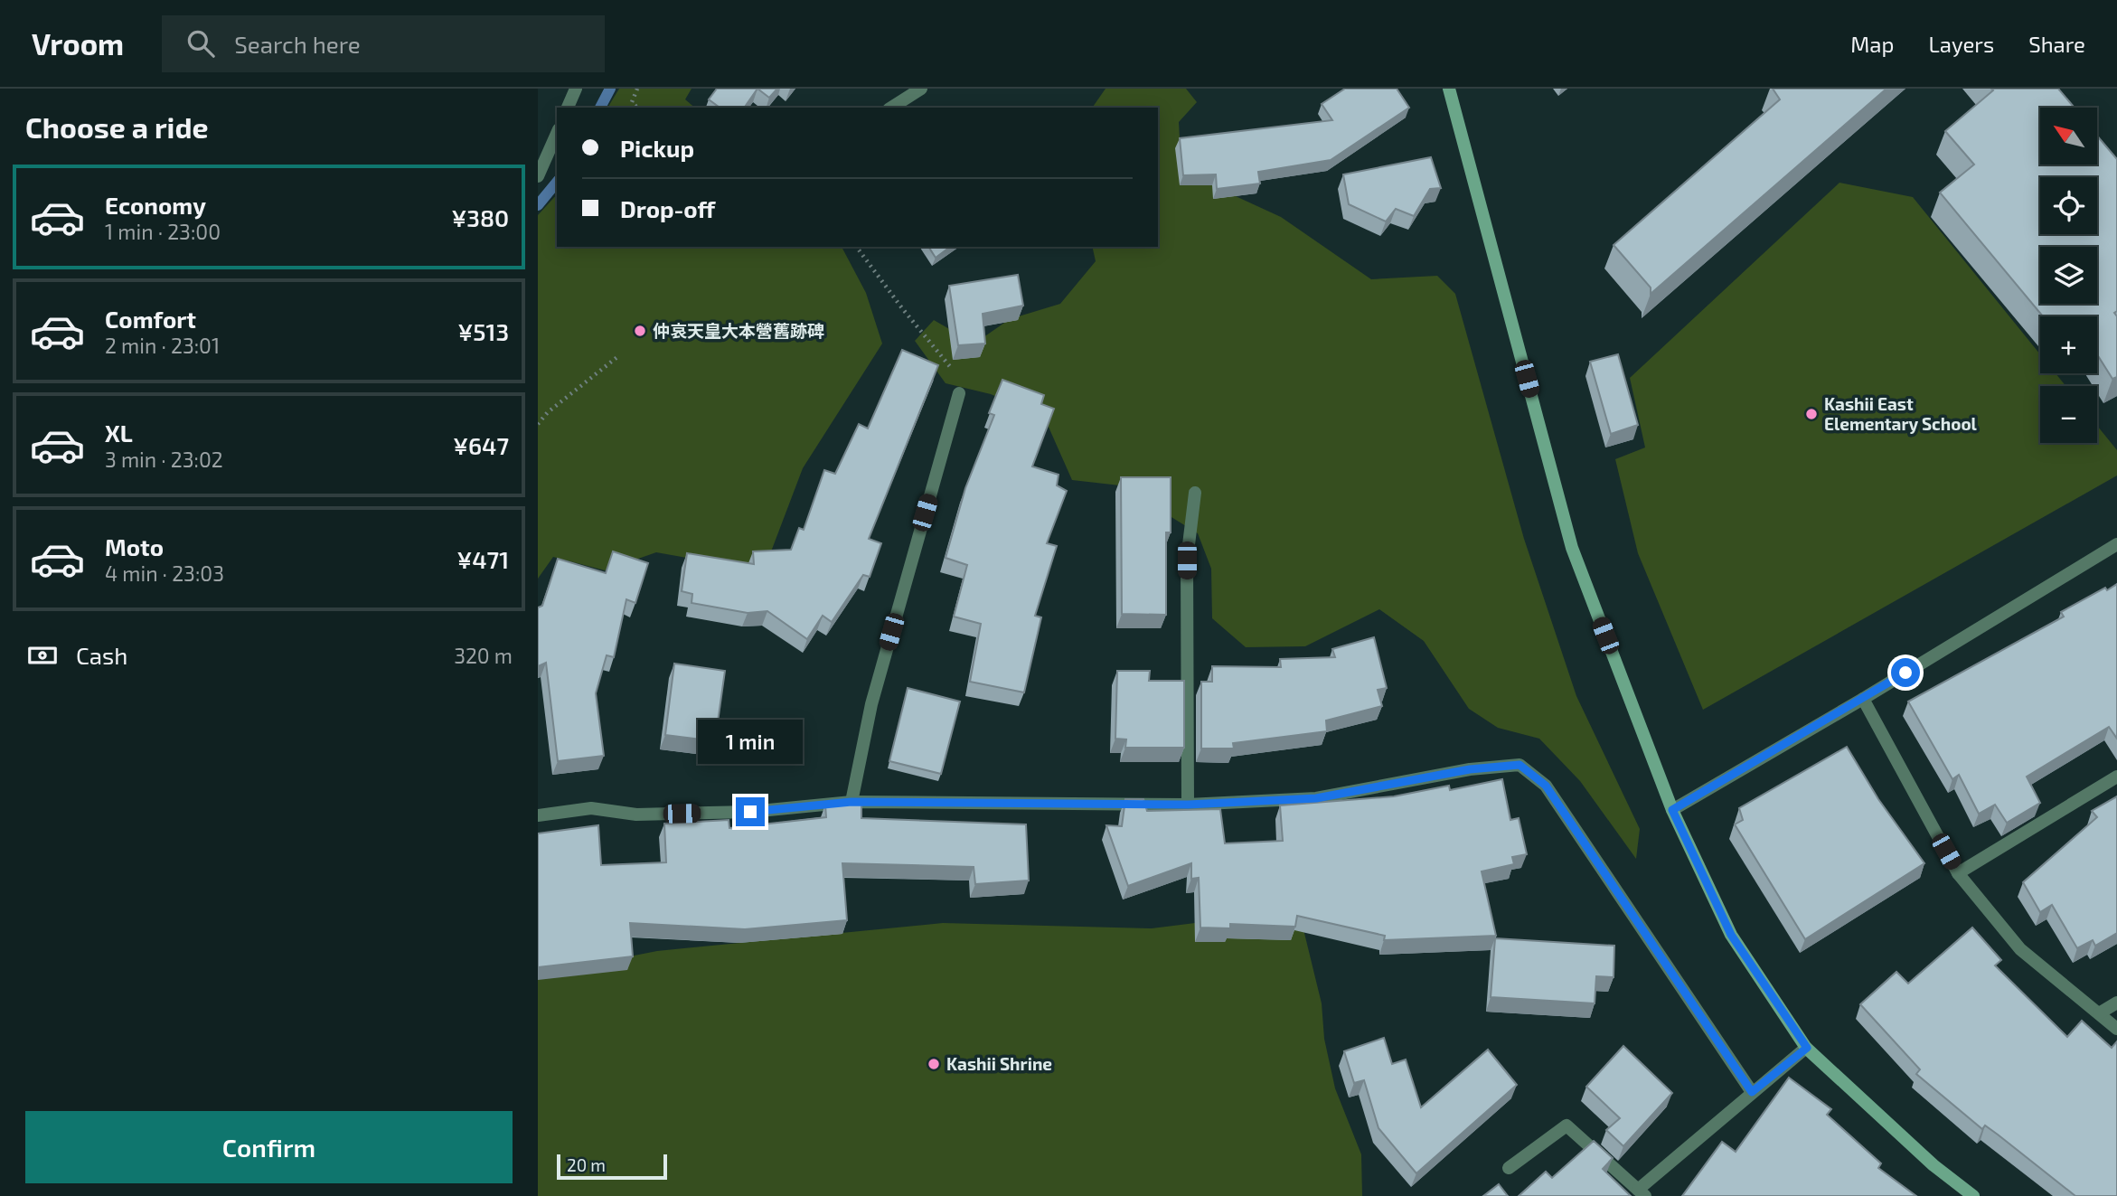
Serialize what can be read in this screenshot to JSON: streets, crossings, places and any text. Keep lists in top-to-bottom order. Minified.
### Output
{"places":["仲哀天皇大本營舊跡碑","Kashii East Elementary School","Kashii Shrine"],"scale_bar":"20 m","north":"top left","page":{"header":"Vroom","search":"Search here","nav":["Map","Layers","Share"],"heading":"Choose a ride","map_buttons":["+","−"],"banner":["Pickup","Drop-off"],"list":[{"name":"Economy","note":"1 min · 23:00","value":"¥380"},{"name":"Comfort","note":"2 min · 23:01","value":"¥513"},{"name":"XL","note":"3 min · 23:02","value":"¥647"},{"name":"Moto","note":"4 min · 23:03","value":"¥471"}],"pay":["Cash","320 m"],"bubble":"1 min","buttons":"Confirm","scale":"20 m"}}
